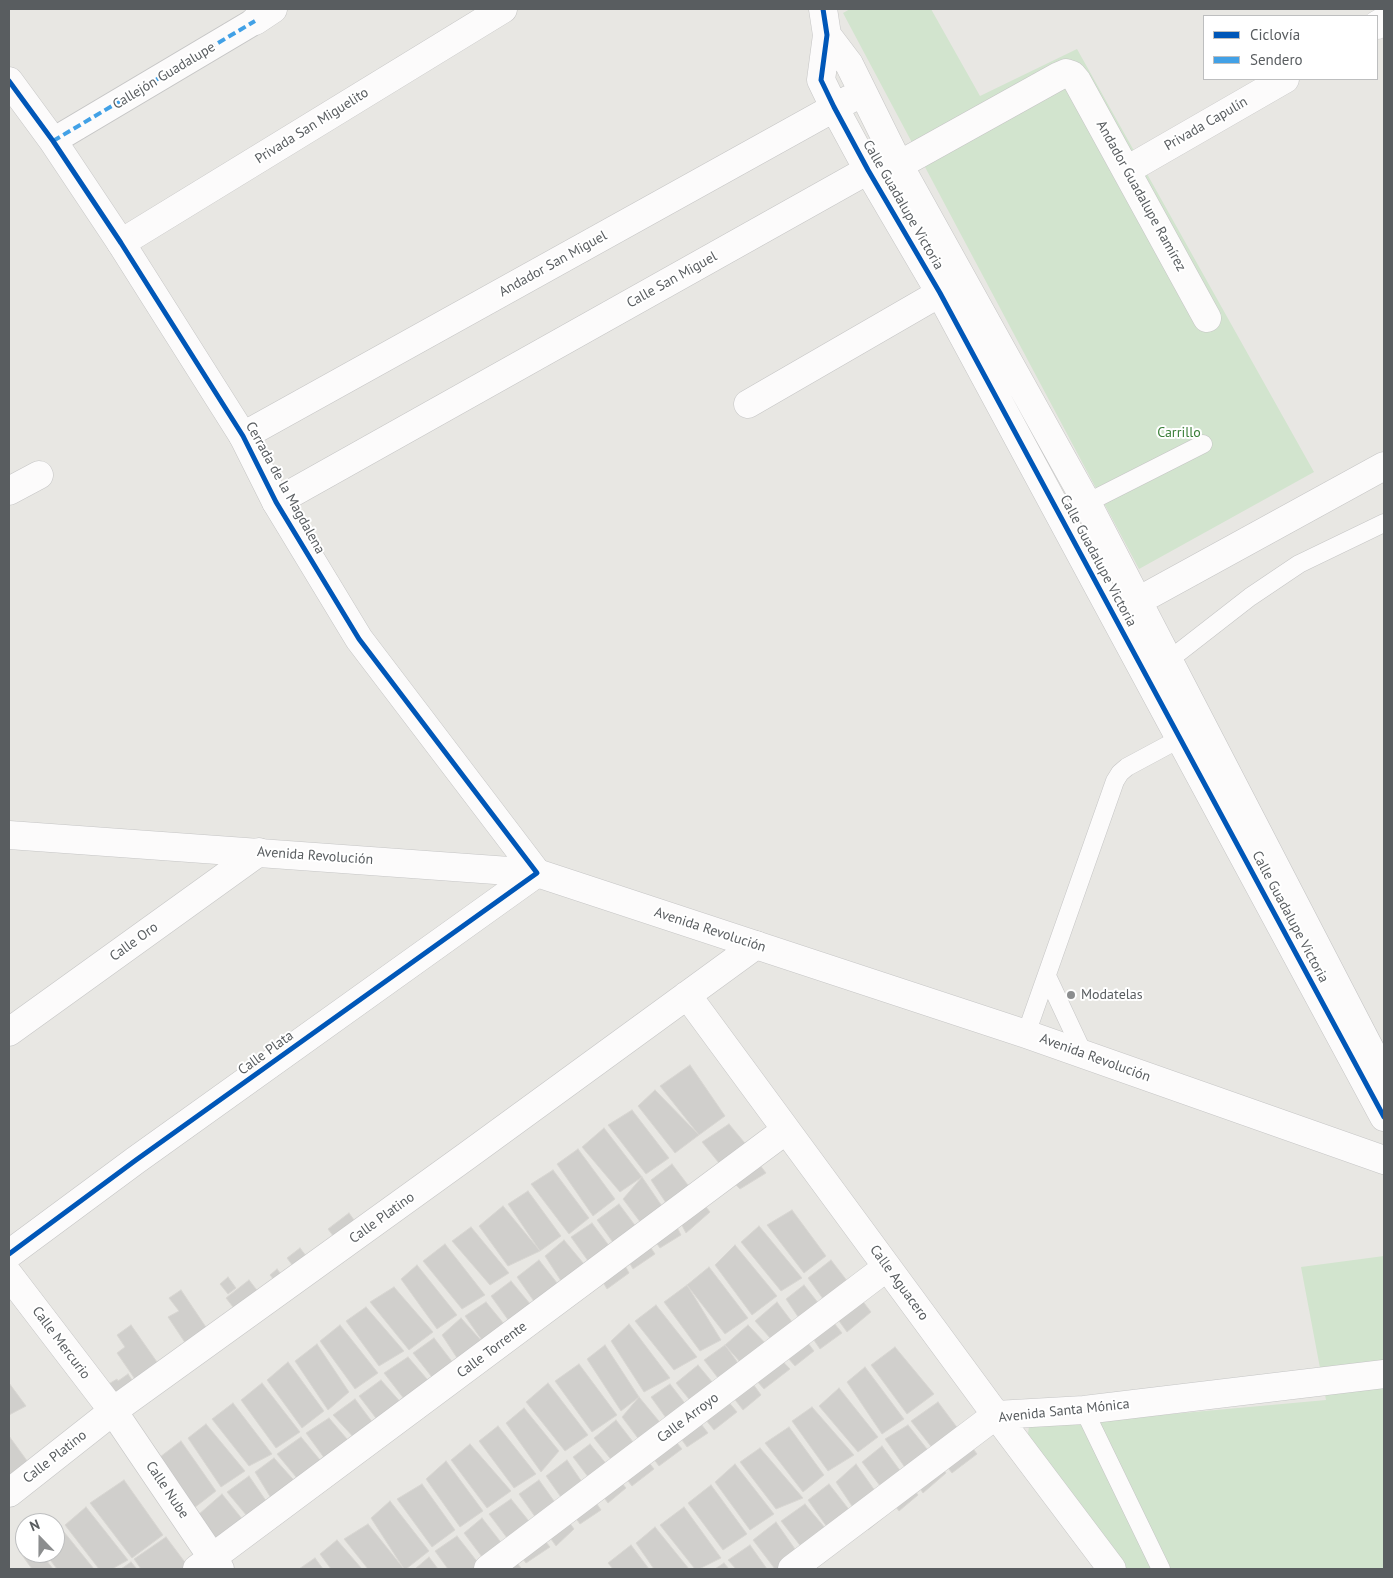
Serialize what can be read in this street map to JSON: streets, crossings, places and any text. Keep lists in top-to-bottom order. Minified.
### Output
{"streets":{"street":["Callejón Guadalupe","Privada Capulín","Privada San Miguelito","Andador Guadalupe Ramírez","Calle Guadalupe Victoria","Andador San Miguel","Calle San Miguel","Cerrada de la Magdalena","Avenida Revolución","Calle Oro","Calle Plata","Calle Platino","Calle Aguacero","Calle Mercurio","Calle Torrente","Avenida Santa Mónica","Calle Arroyo","Calle Nube"]},"crossings":[["Callejón Guadalupe","Cerrada de la Magdalena"],["Privada Capulín","Andador Guadalupe Ramírez"],["Privada San Miguelito","Cerrada de la Magdalena"],["Andador Guadalupe Ramírez","Calle San Miguel"],["Calle Guadalupe Victoria","Andador San Miguel"],["Calle Guadalupe Victoria","Calle San Miguel"],["Andador San Miguel","Cerrada de la Magdalena"],["Calle San Miguel","Cerrada de la Magdalena"],["Cerrada de la Magdalena","Avenida Revolución"],["Cerrada de la Magdalena","Calle Plata"],["Avenida Revolución","Calle Oro"],["Avenida Revolución","Calle Plata"],["Avenida Revolución","Calle Platino"],["Calle Platino","Calle Aguacero"],["Calle Platino","Calle Mercurio"],["Calle Platino","Calle Nube"],["Calle Aguacero","Calle Torrente"],["Calle Aguacero","Avenida Santa Mónica"],["Calle Aguacero","Calle Arroyo"],["Calle Mercurio","Calle Nube"],["Calle Torrente","Calle Nube"]],"parks":["Carrillo"],"places":["Modatelas"],"legend":["Ciclovía","Sendero"],"north":"top"}
